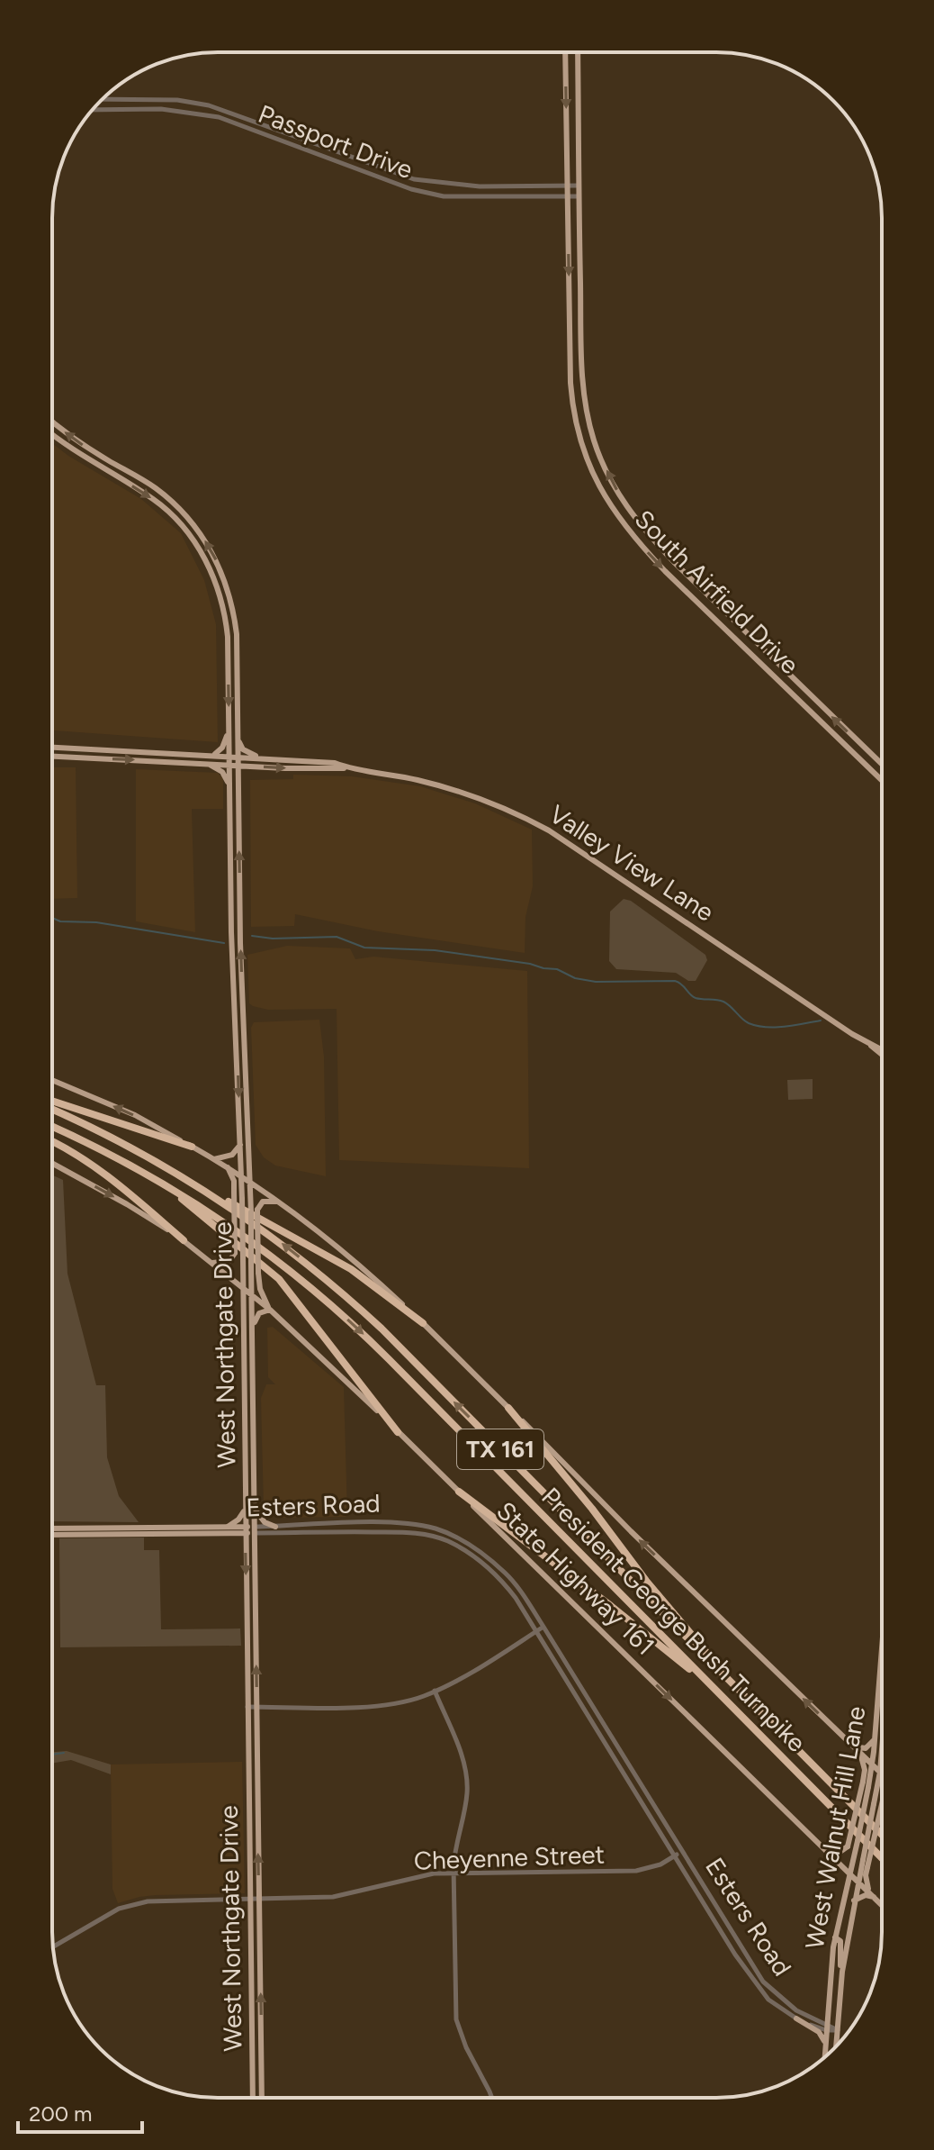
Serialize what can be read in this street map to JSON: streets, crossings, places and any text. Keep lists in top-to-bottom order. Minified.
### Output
{"streets":{"highway":["TX 161","President George Bush Turnpike"],"main road":["South Airfield Drive","Valley View Lane","West Northgate Drive","Esters Road","State Highway 161","West Walnut Hill Lane"],"street":["Passport Drive","Cheyenne Street"]},"crossings":[["Passport Drive","South Airfield Drive"],["Valley View Lane","West Northgate Drive"],["West Northgate Drive","Esters Road"],["West Northgate Drive","State Highway 161"],["West Northgate Drive","Cheyenne Street"],["Esters Road","West Walnut Hill Lane"],["Esters Road","Cheyenne Street"],["State Highway 161","West Walnut Hill Lane"]],"one_way":["State Highway 161"],"scale_bar":"200 m"}
